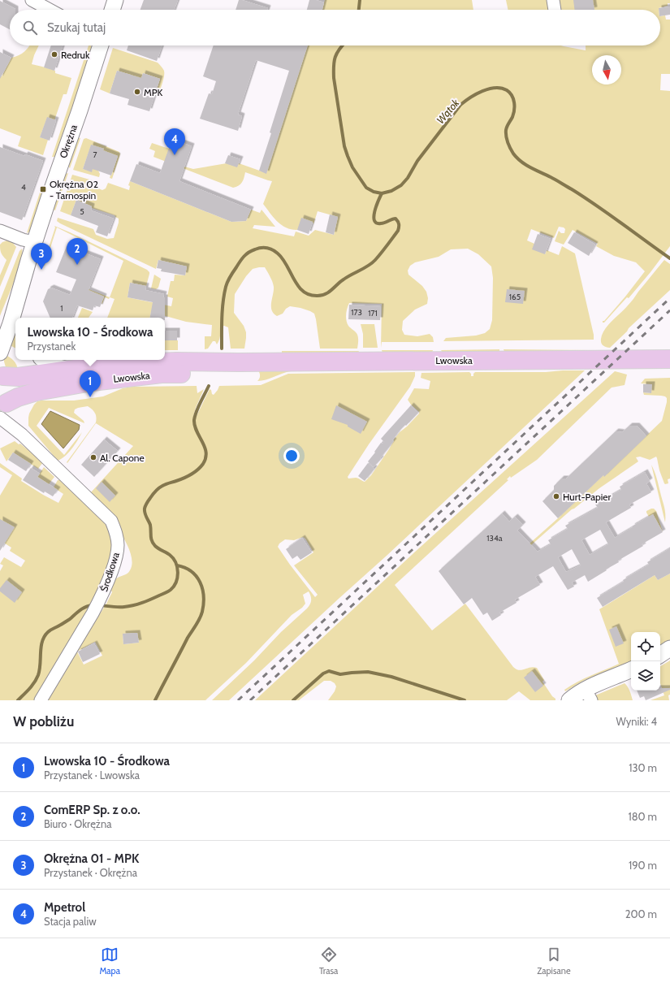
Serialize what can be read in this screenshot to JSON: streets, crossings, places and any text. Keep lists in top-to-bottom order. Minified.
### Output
{"streets":{"main road":["Lwowska"],"street":["Okrężna","Środkowa"]},"crossings":[["Lwowska","Środkowa"]],"water":["Wątok"],"places":{"other":["Redruk","MPK","Al. Capone","Hurt-Papier"],"transit":["Okrężna 02 - Tarnospin"]},"house_numbers":["7","4","5","165","1","173","171","134a"],"north":"bottom","page":{"search":"Szukaj tutaj","pins":["4","2","3","1"],"popup":["Lwowska 10 - Środkowa","Przystanek"],"heading":["W pobliżu","Wyniki: 4"],"list":[{"mark":"1","name":"Lwowska 10 - Środkowa","note":"Przystanek · Lwowska","value":"130 m"},{"mark":"2","name":"ComERP Sp. z o.o.","note":"Biuro · Okrężna","value":"180 m"},{"mark":"3","name":"Okrężna 01 - MPK","note":"Przystanek · Okrężna","value":"190 m"},{"mark":"4","name":"Mpetrol","note":"Stacja paliw","value":"200 m"}],"nav":["Mapa","Trasa","Zapisane"]}}
